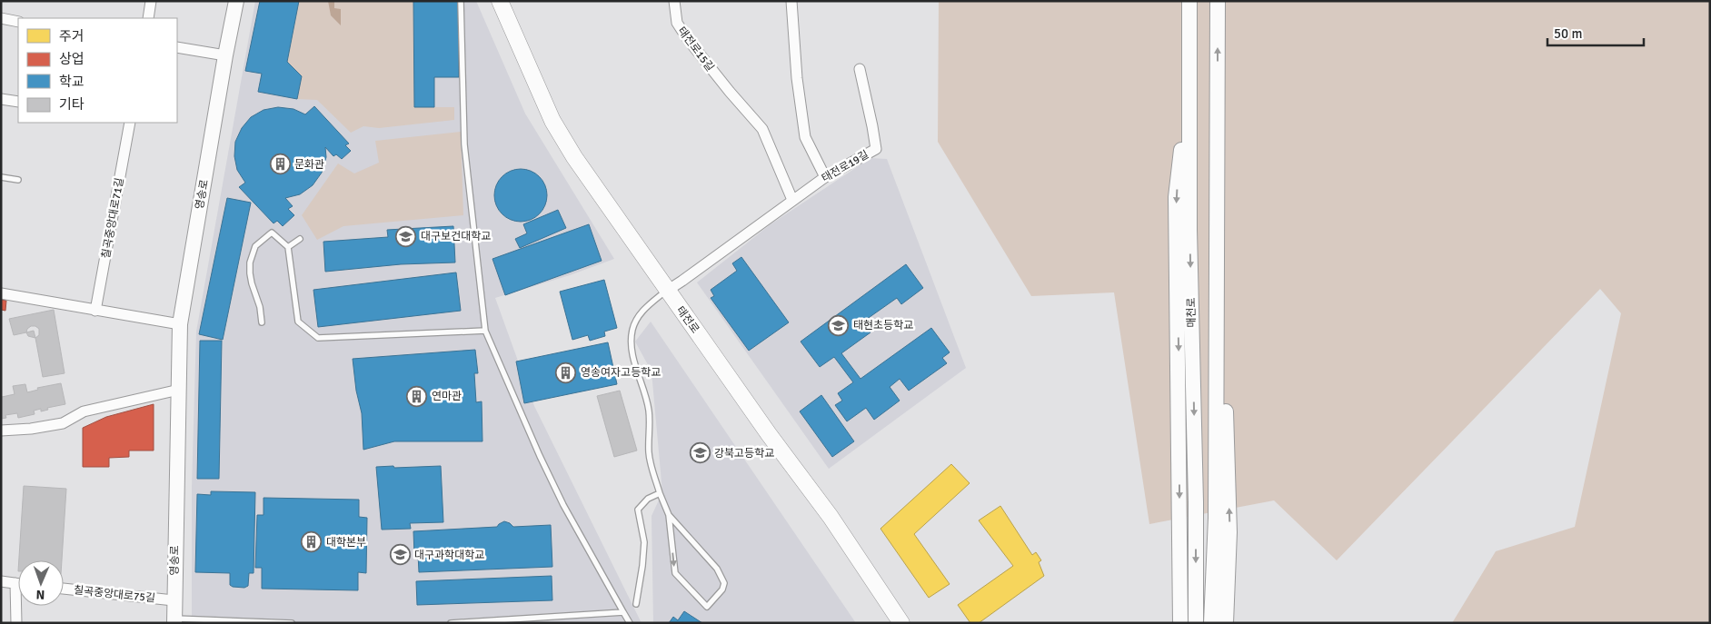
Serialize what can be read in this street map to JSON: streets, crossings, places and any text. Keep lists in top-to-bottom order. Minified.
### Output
{"streets":{"main road":["영송로","매천로","태전로"],"street":["태전로15길","태전로19길","칠곡중앙대로71길","칠곡중앙대로75길"]},"crossings":[["태전로15길","태전로19길"],["태전로19길","태전로"],["영송로","칠곡중앙대로75길"]],"places":{"building":["문화관","영송여자고등학교","연마관","대학본부"],"school or university":["대구보건대학교","태현초등학교","강북고등학교","대구과학대학교"]},"legend":["주거","상업","학교","기타"],"scale_bar":"50 m","north":"bottom"}
